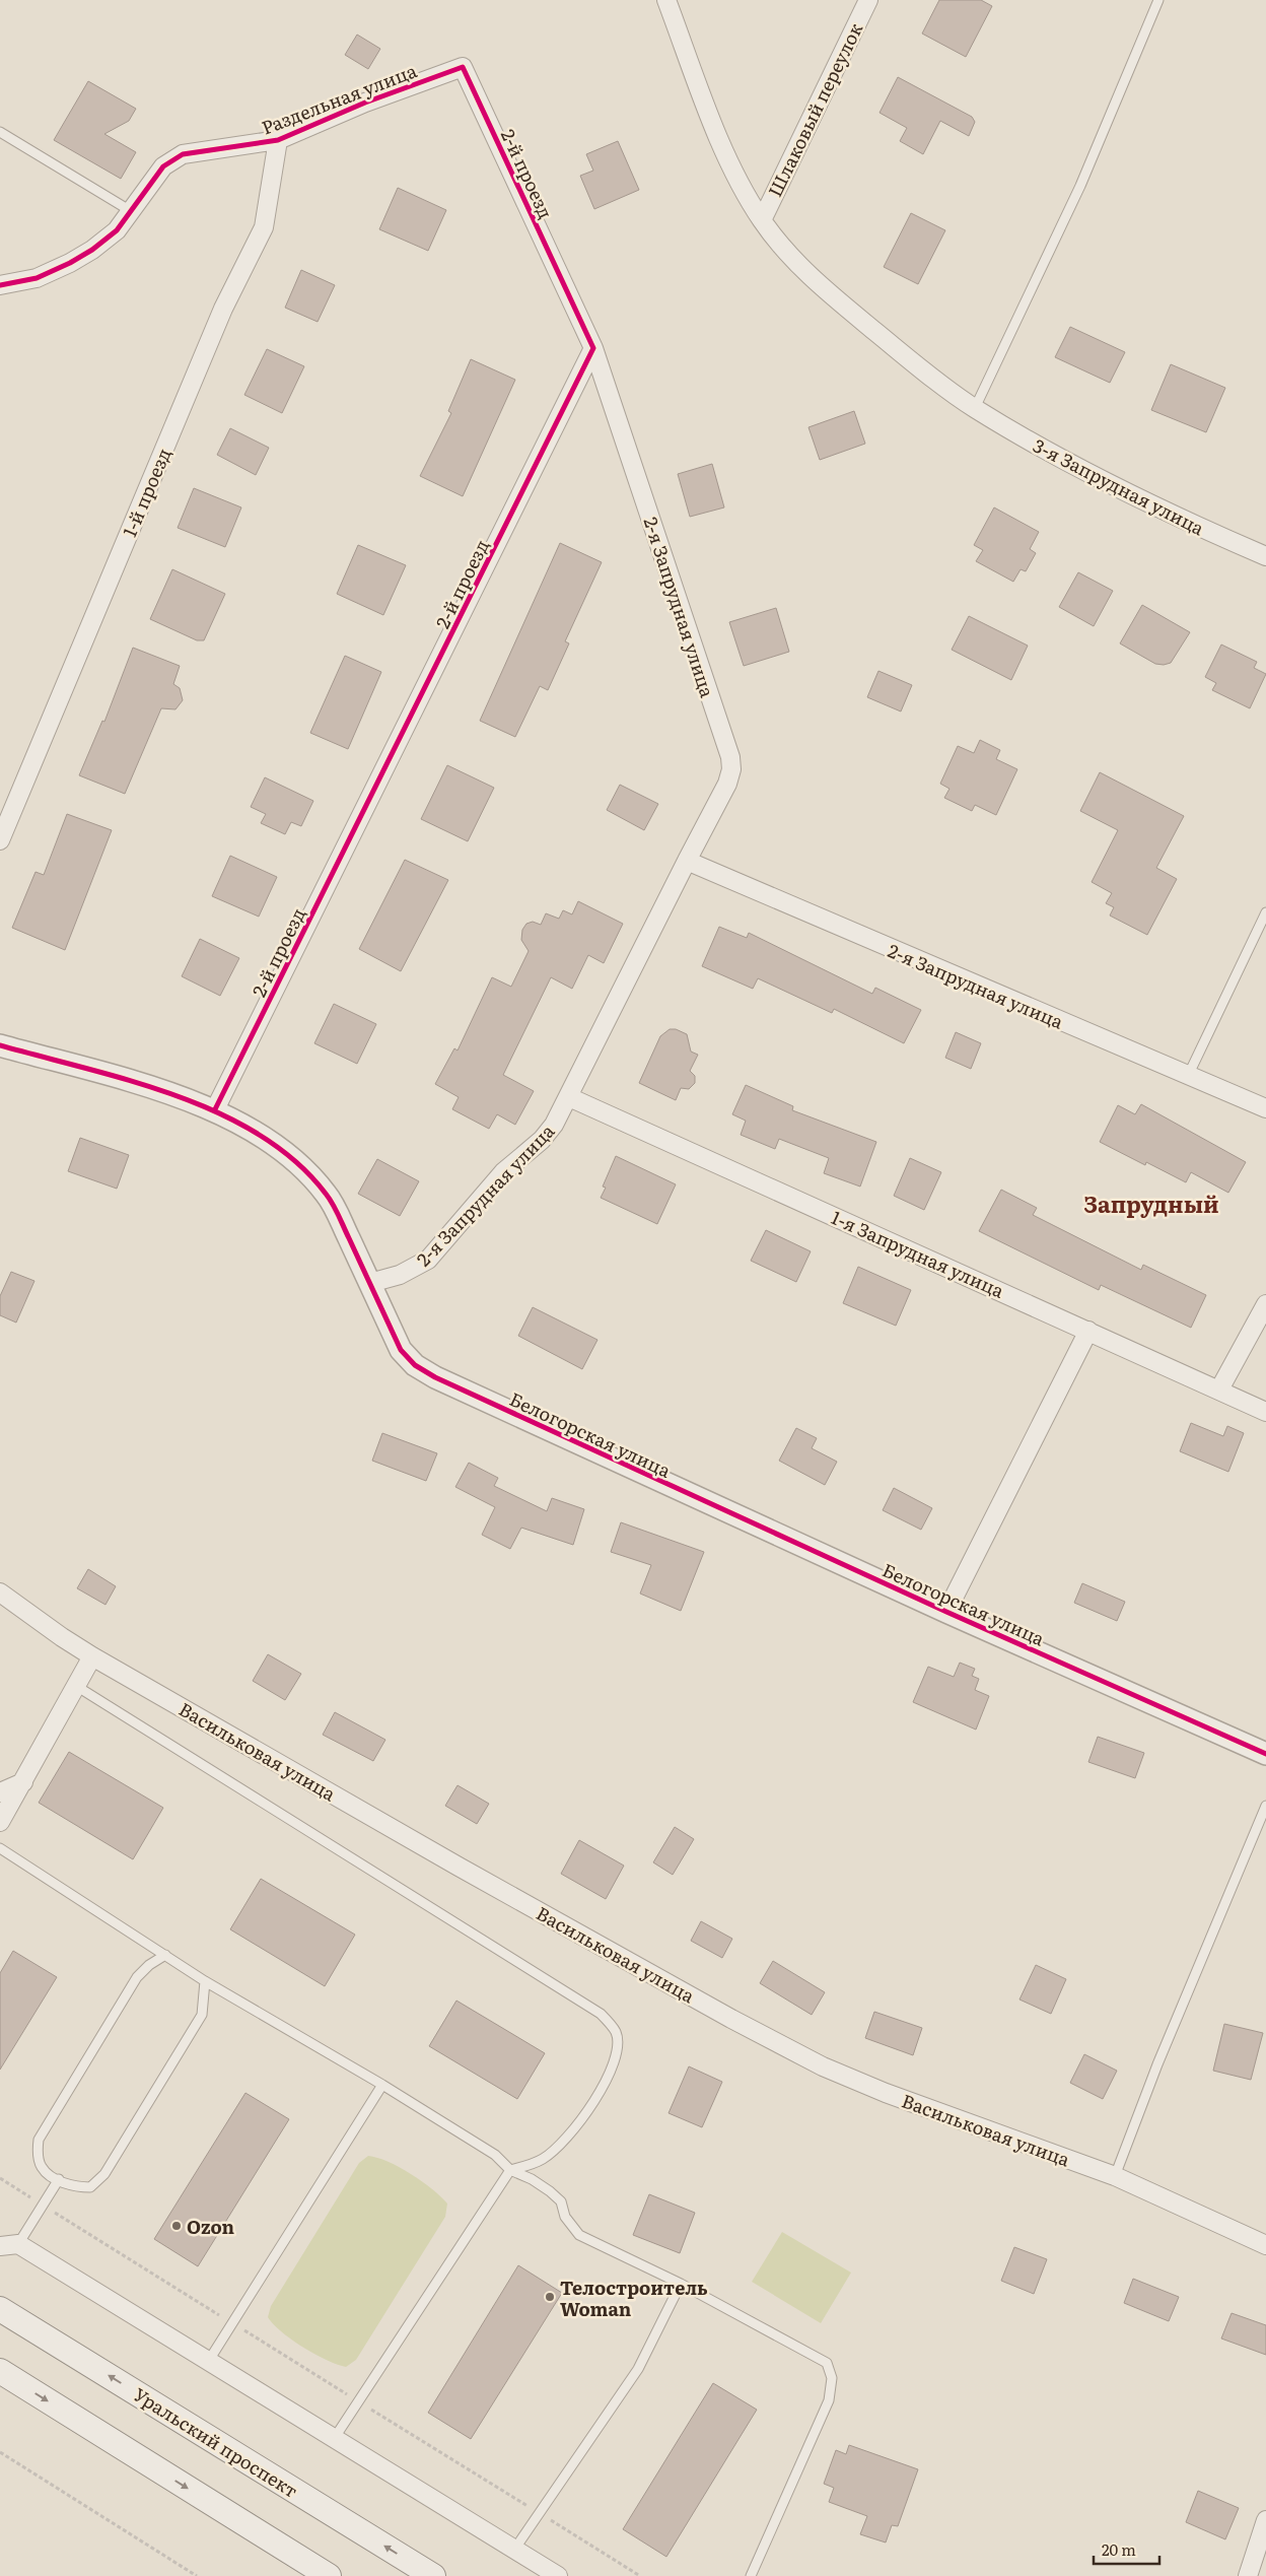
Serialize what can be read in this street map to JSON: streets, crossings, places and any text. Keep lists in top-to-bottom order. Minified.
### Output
{"streets":{"main road":["Уральский проспект"],"street":["Раздельная улица","Шлаковый переулок","2-й проезд","3-я Запрудная улица","1-й проезд","2-я Запрудная улица","1-я Запрудная улица","Белогорская улица","Васильковая улица"]},"crossings":[["Раздельная улица","2-й проезд"],["Раздельная улица","1-й проезд"],["Шлаковый переулок","3-я Запрудная улица"],["2-й проезд","2-я Запрудная улица"],["2-й проезд","Белогорская улица"],["2-я Запрудная улица","1-я Запрудная улица"],["2-я Запрудная улица","Белогорская улица"]],"districts":["Запрудный"],"places":["Ozon","Телостроитель Woman"],"scale_bar":"20 m"}
